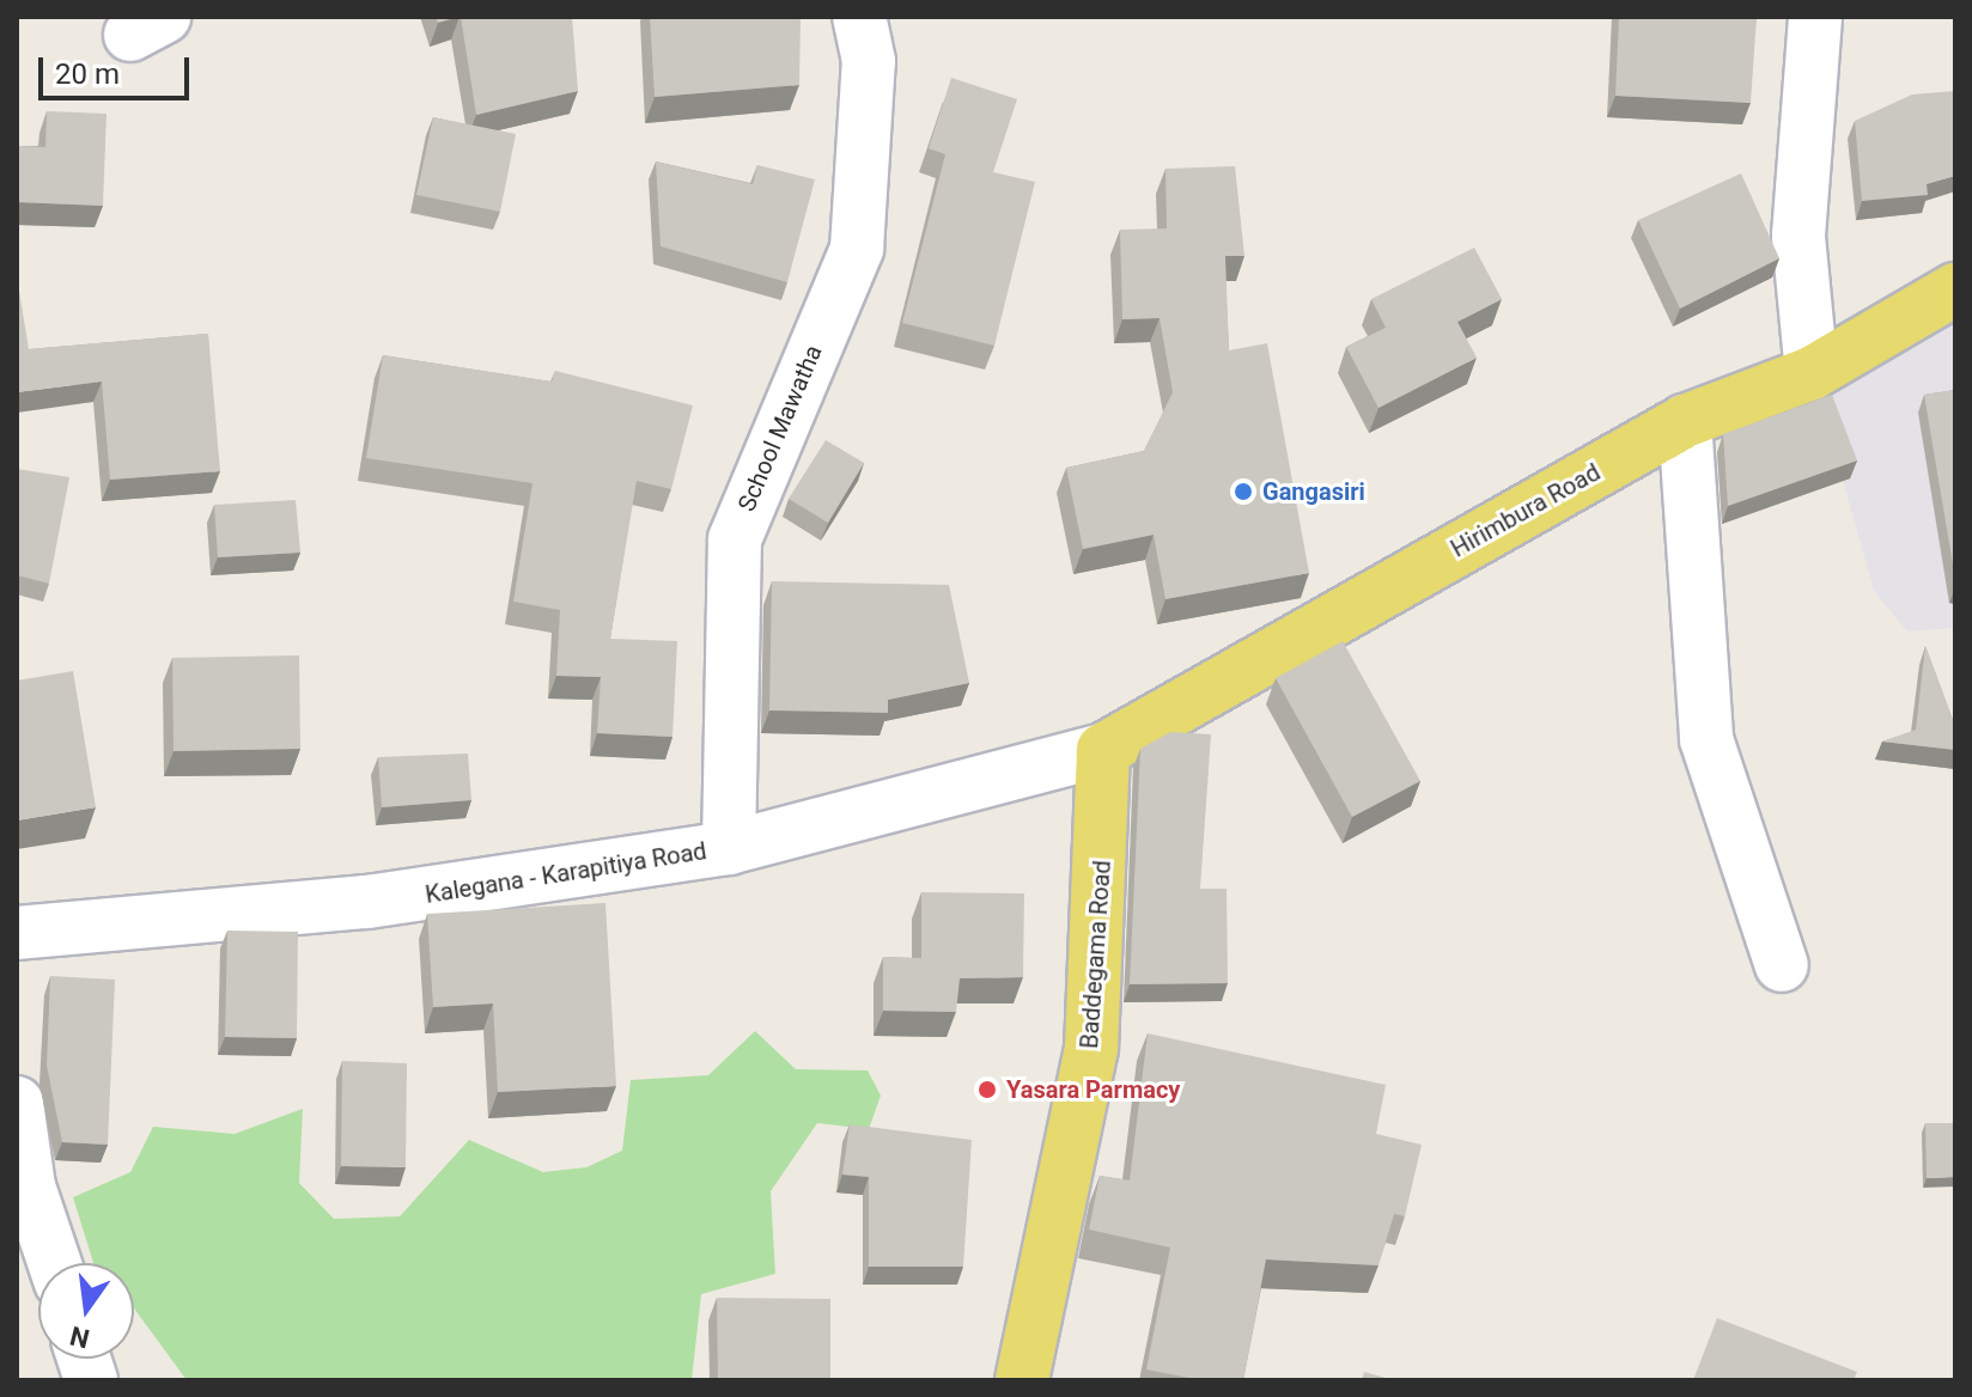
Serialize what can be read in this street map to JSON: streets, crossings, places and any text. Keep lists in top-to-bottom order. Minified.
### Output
{"streets":{"main road":["Hirimbura Road","Baddegama Road"],"street":["School Mawatha","Kalegana - Karapitiya Road"]},"crossings":[["School Mawatha","Kalegana - Karapitiya Road"],["Hirimbura Road","Kalegana - Karapitiya Road"],["Hirimbura Road","Baddegama Road"],["Kalegana - Karapitiya Road","Baddegama Road"]],"places":["Gangasiri","Yasara Parmacy"],"scale_bar":"20 m","north":"bottom"}
